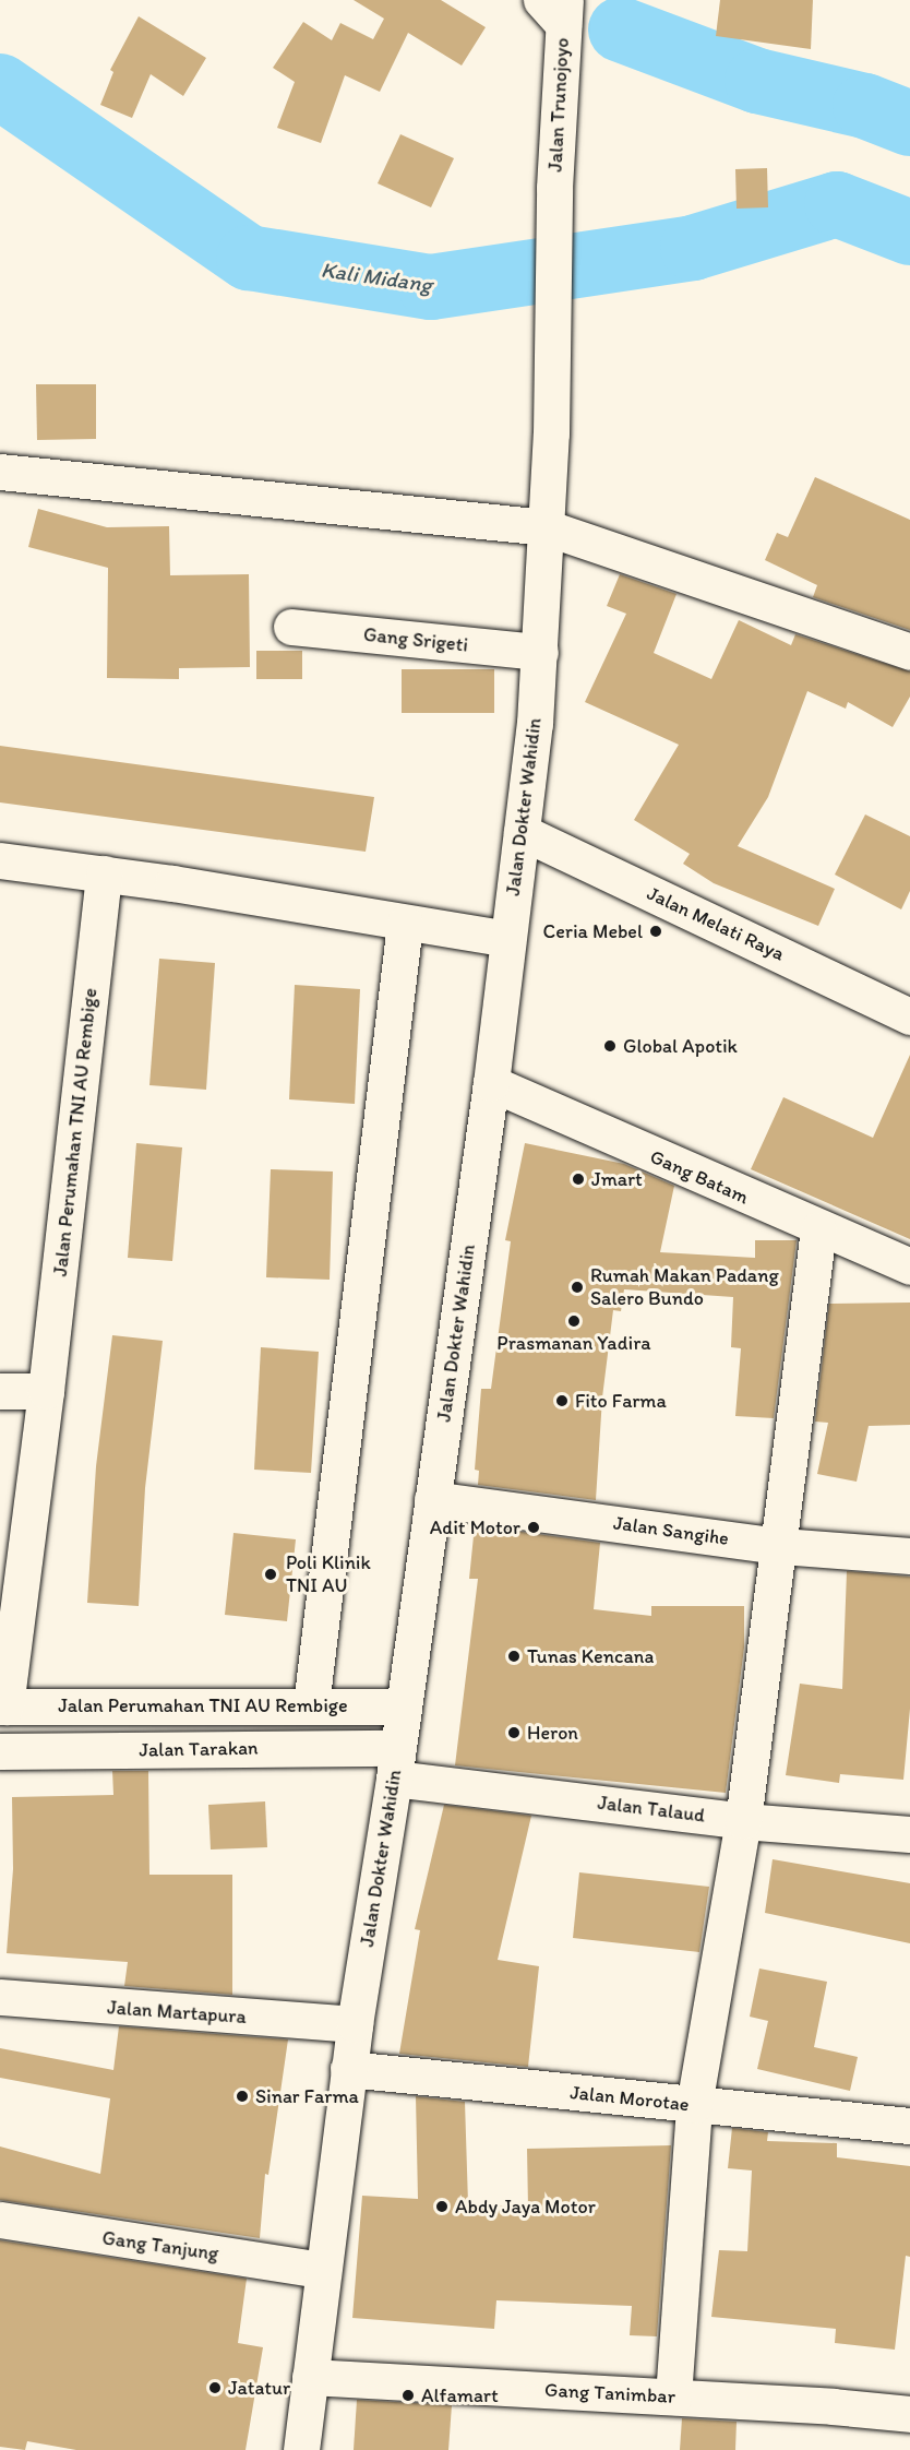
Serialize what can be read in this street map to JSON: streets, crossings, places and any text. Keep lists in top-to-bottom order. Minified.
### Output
{"streets":{"street":["Jalan Trunojoyo","Gang Srigeti","Jalan Dokter Wahidin","Jalan Melati Raya","Jalan Perumahan TNI AU Rembige","Gang Batam","Jalan Sangihe","Jalan Tarakan","Jalan Talaud","Jalan Martapura","Jalan Morotae","Gang Tanjung","Gang Tanimbar"]},"crossings":[["Jalan Trunojoyo","Jalan Dokter Wahidin"],["Gang Srigeti","Jalan Dokter Wahidin"],["Jalan Dokter Wahidin","Jalan Melati Raya"],["Jalan Dokter Wahidin","Jalan Perumahan TNI AU Rembige"],["Jalan Dokter Wahidin","Gang Batam"],["Jalan Dokter Wahidin","Jalan Sangihe"],["Jalan Dokter Wahidin","Jalan Tarakan"],["Jalan Dokter Wahidin","Jalan Talaud"],["Jalan Dokter Wahidin","Jalan Martapura"],["Jalan Dokter Wahidin","Jalan Morotae"],["Jalan Dokter Wahidin","Gang Tanjung"],["Jalan Dokter Wahidin","Gang Tanimbar"],["Jalan Tarakan","Jalan Talaud"]],"water":["Kali Midang"],"places":["Ceria Mebel","Global Apotik","Jmart","Rumah Makan Padang Salero Bundo","Prasmanan Yadira","Fito Farma","Adit Motor","Poli Klinik TNI AU","Tunas Kencana","Heron","Sinar Farma","Abdy Jaya Motor","Jatatur","Alfamart"]}
